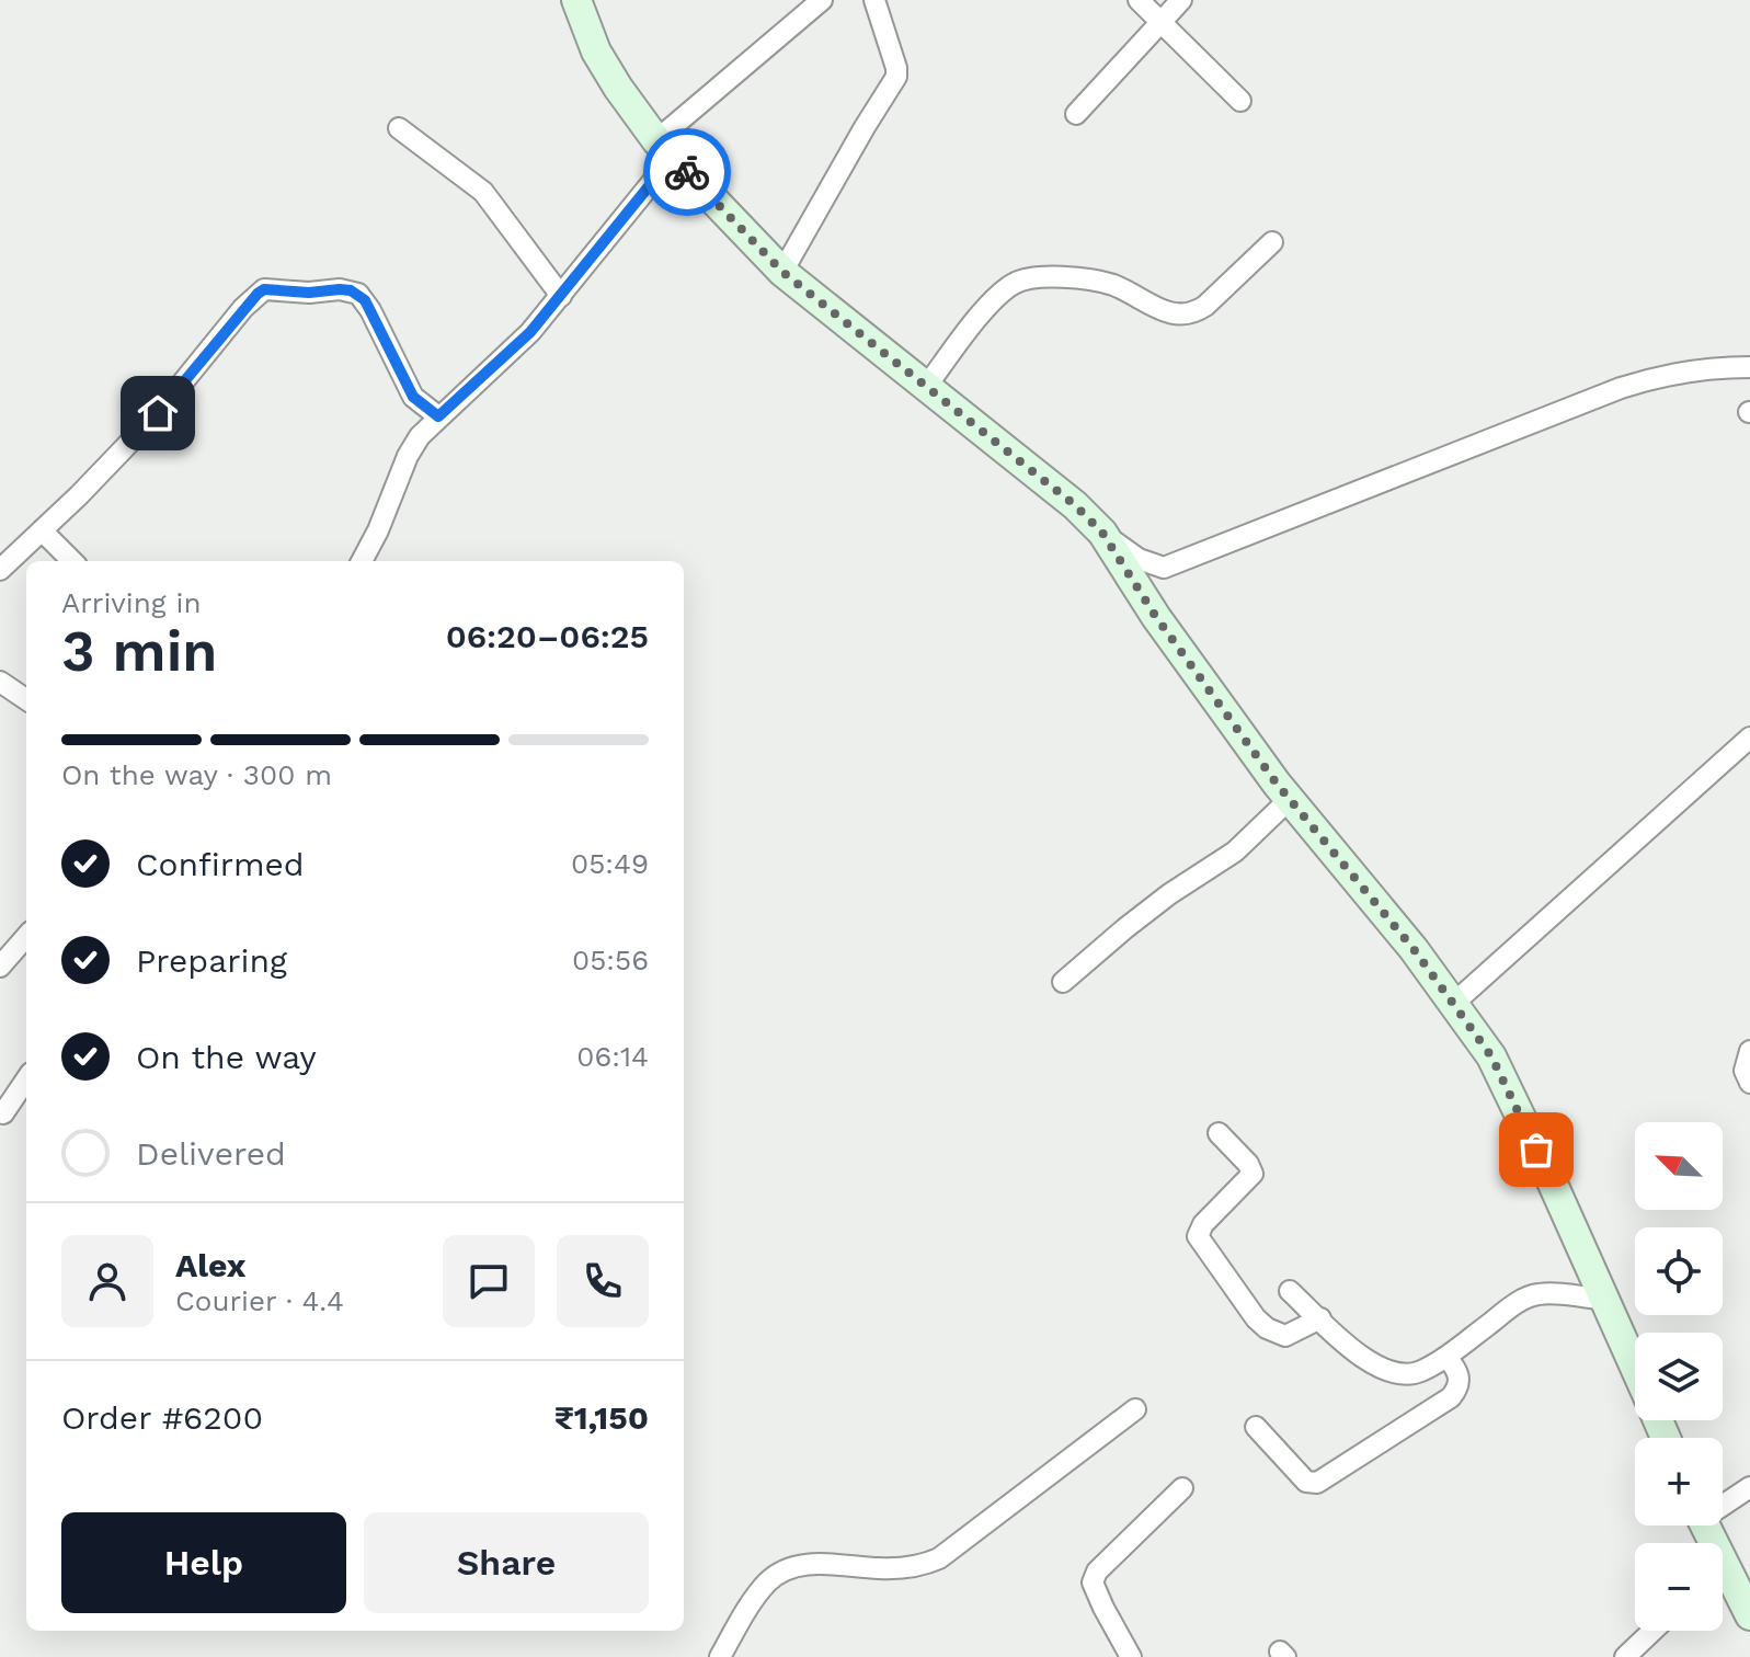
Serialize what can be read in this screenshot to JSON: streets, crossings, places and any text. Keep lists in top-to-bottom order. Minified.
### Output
{"north":"top left","page":{"heading":["3 min","Arriving in","06:20–06:25"],"panel":["Alex","Courier · 4.4","Order #6200","₹1,150"],"bar":"On the way · 300 m","list":[["Confirmed","05:49"],["Preparing","05:56"],["On the way","06:14"],"Delivered"],"map_buttons":["+","−"],"buttons":["Help","Share"]}}
